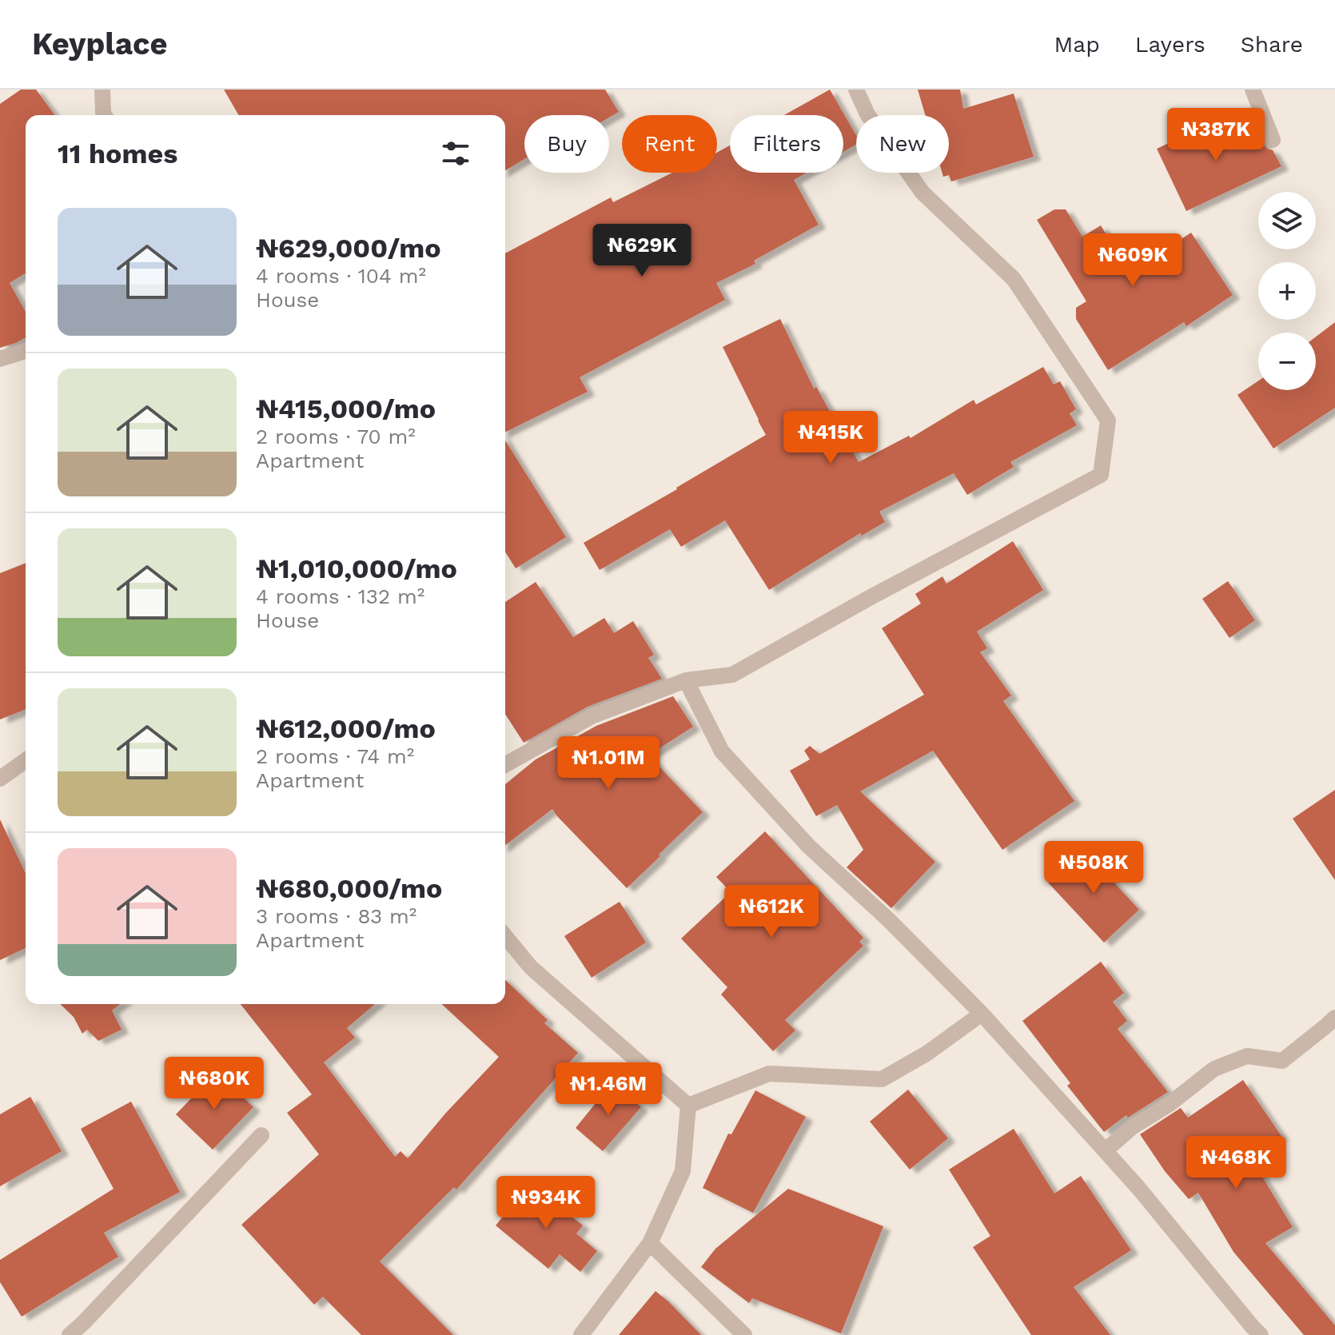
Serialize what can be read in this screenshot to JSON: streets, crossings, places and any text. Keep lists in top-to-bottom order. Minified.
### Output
{"page":{"header":"Keyplace","nav":["Map","Layers","Share"],"price":["₦387K","₦629K","₦609K","₦415K","₦1.01M","₦508K","₦612K","₦680K","₦1.46M","₦468K","₦934K"],"chip":["Buy","Rent","Filters","New"],"heading":"11 homes","map_buttons":["+","−"],"list":[{"name":"₦629,000/mo","note":"4 rooms · 104 m² · House"},{"name":"₦415,000/mo","note":"2 rooms · 70 m² · Apartment"},{"name":"₦1,010,000/mo","note":"4 rooms · 132 m² · House"},{"name":"₦612,000/mo","note":"2 rooms · 74 m² · Apartment"},{"name":"₦680,000/mo","note":"3 rooms · 83 m² · Apartment"}]}}
